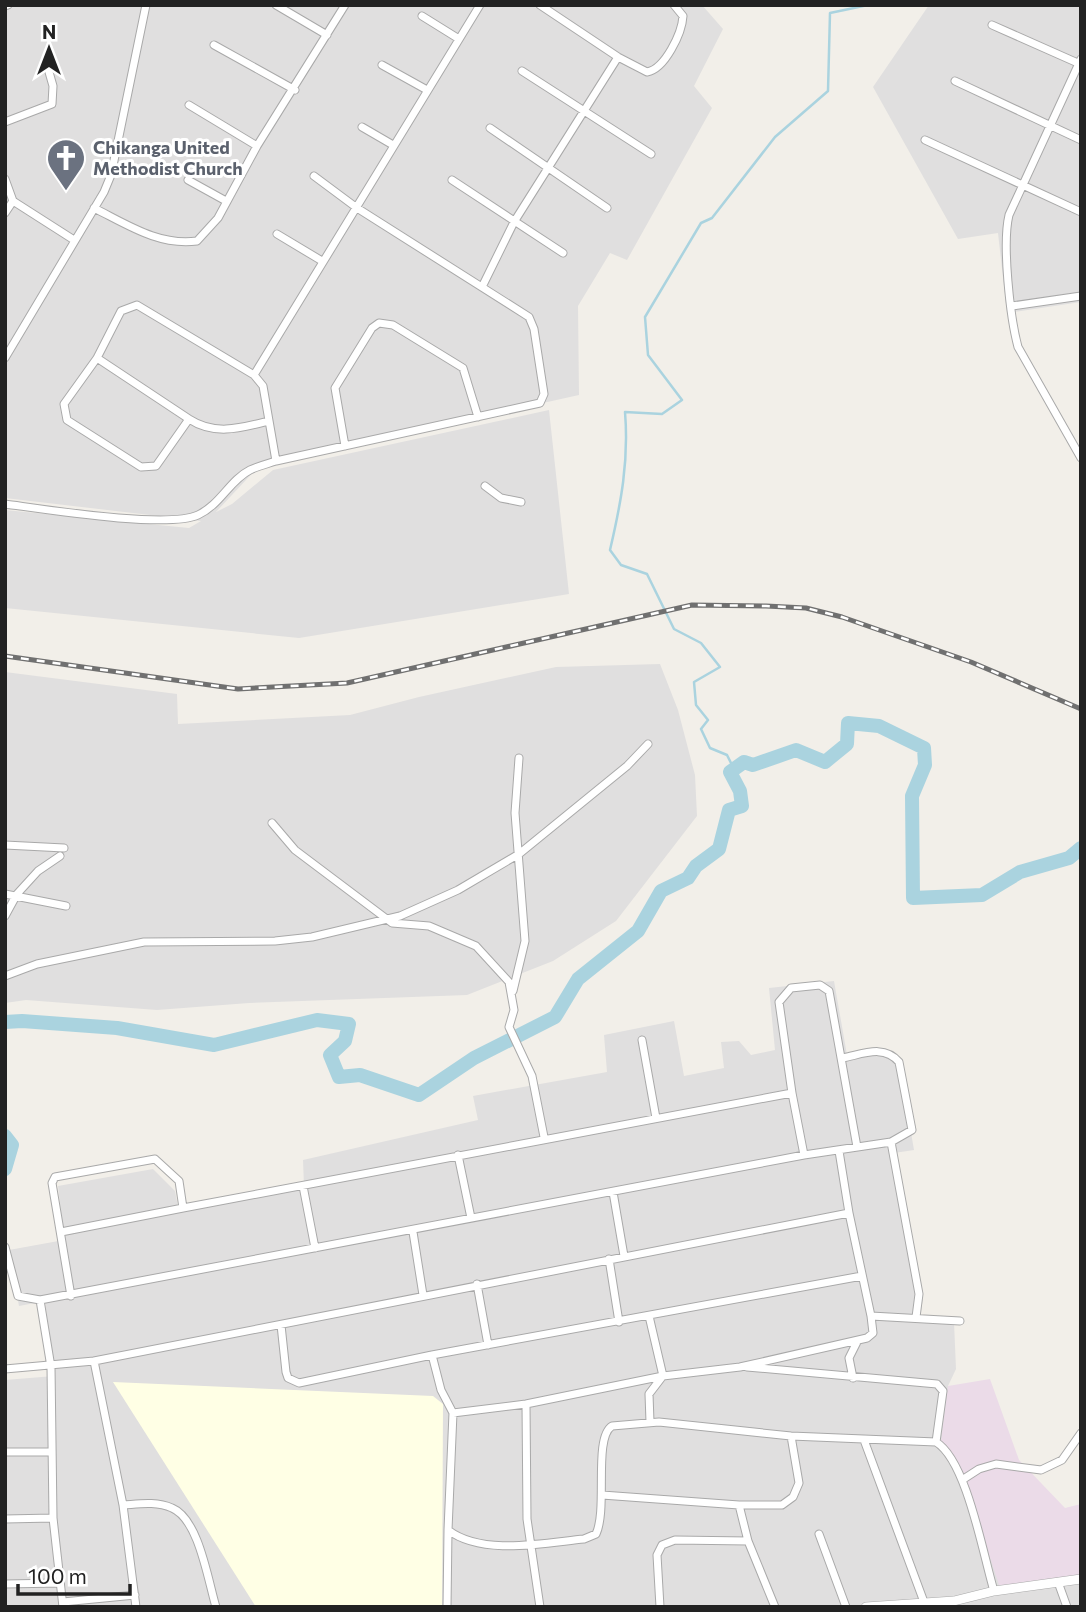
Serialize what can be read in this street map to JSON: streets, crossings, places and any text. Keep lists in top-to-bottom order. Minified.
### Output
{"places":{"church":["Chikanga United Methodist Church"]},"scale_bar":"100 m","north":"top"}
